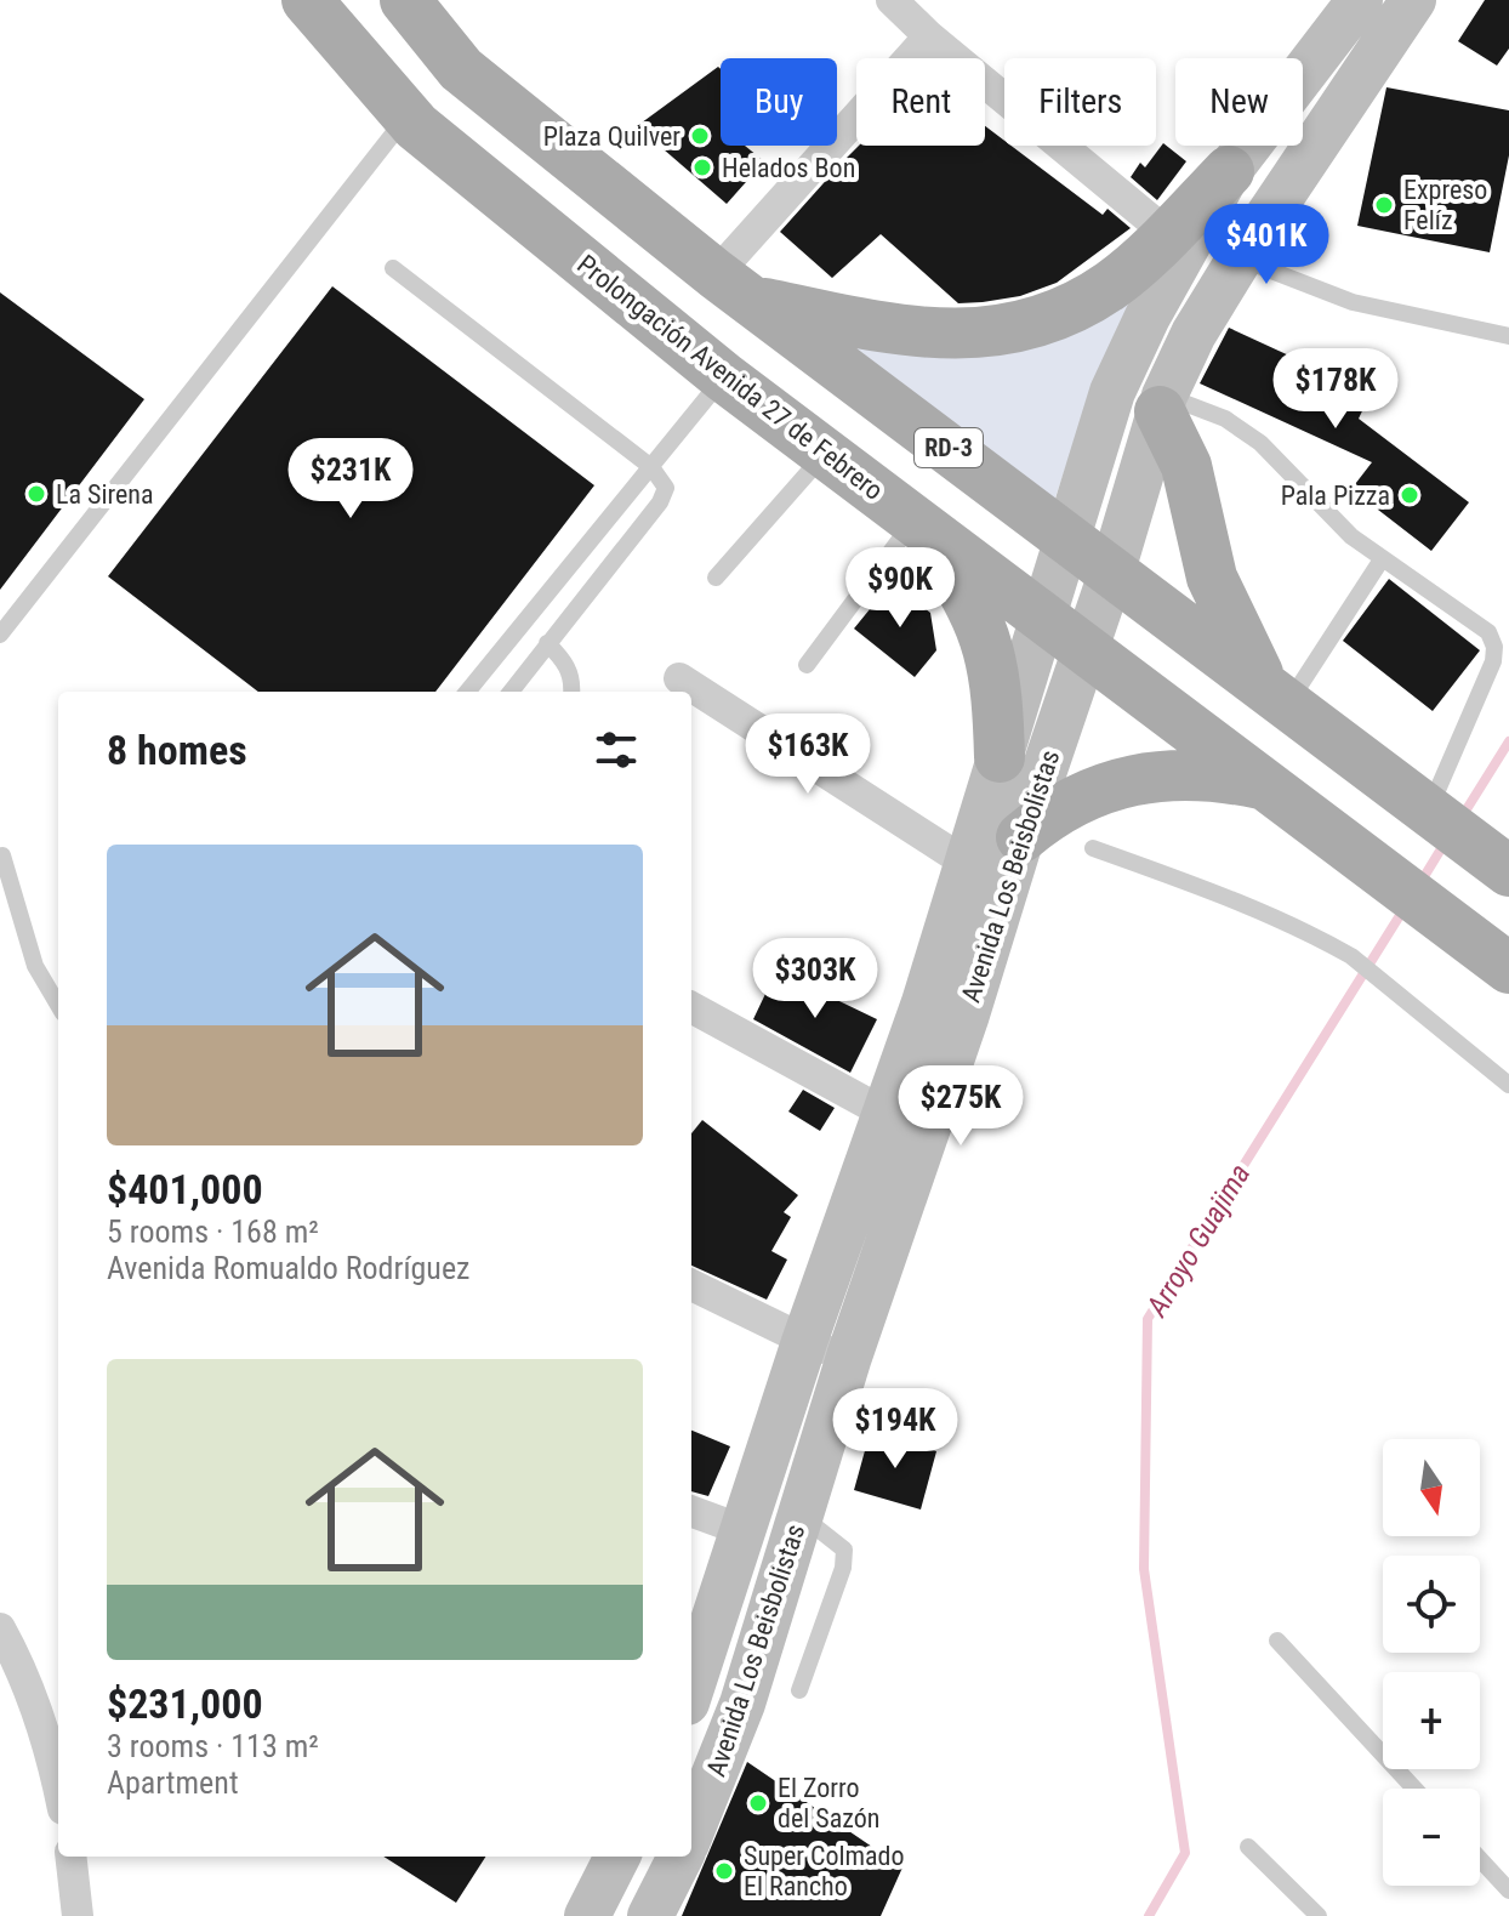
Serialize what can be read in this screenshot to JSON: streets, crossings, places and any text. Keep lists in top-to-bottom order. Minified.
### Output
{"streets":{"main road":["Prolongación Avenida 27 de Febrero","RD-3","Avenida Los Beisbolistas"]},"crossings":[["Prolongación Avenida 27 de Febrero","Avenida Los Beisbolistas"],["RD-3","Avenida Los Beisbolistas"]],"water":["Arroyo Guajima"],"places":["Plaza Quilver","Helados Bon","Expreso Felíz","La Sirena","Pala Pizza","El Zorro del Sazón","Super Colmado El Rancho"],"north":"bottom","page":{"chip":["Buy","Rent","Filters","New"],"price":["$401K","$178K","$231K","$90K","$163K","$303K","$275K","$194K"],"heading":"8 homes","list":[{"name":"$401,000","note":"5 rooms · 168 m² · Avenida Romualdo Rodríguez"},{"name":"$231,000","note":"3 rooms · 113 m² · Apartment"}],"map_buttons":["+","−"]}}
